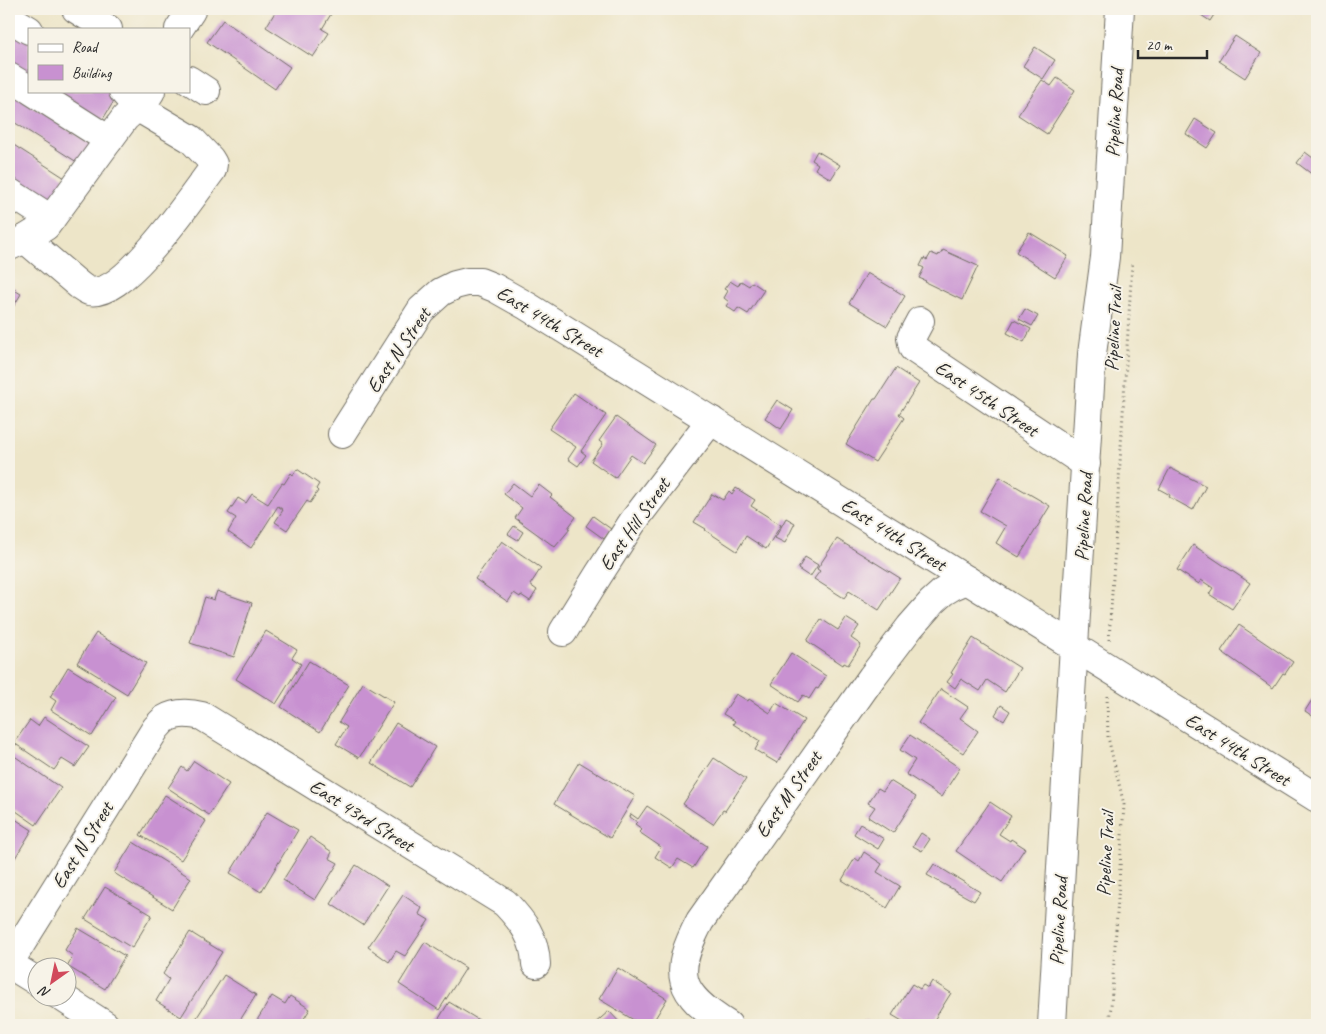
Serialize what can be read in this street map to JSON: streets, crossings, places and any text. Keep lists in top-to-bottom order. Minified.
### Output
{"streets":{"street":["Pipeline Road","East 44th Street","East N Street","East 45th Street","East Hill Street","East M Street","East 43rd Street"],"path":["Pipeline Trail"]},"crossings":[["Pipeline Road","East 44th Street"],["Pipeline Road","East 45th Street"],["East 44th Street","East N Street"],["East 44th Street","East Hill Street"],["East 44th Street","East M Street"],["East N Street","East 43rd Street"]],"legend":["Road","Building"],"scale_bar":"20 m","north":"bottom left"}
